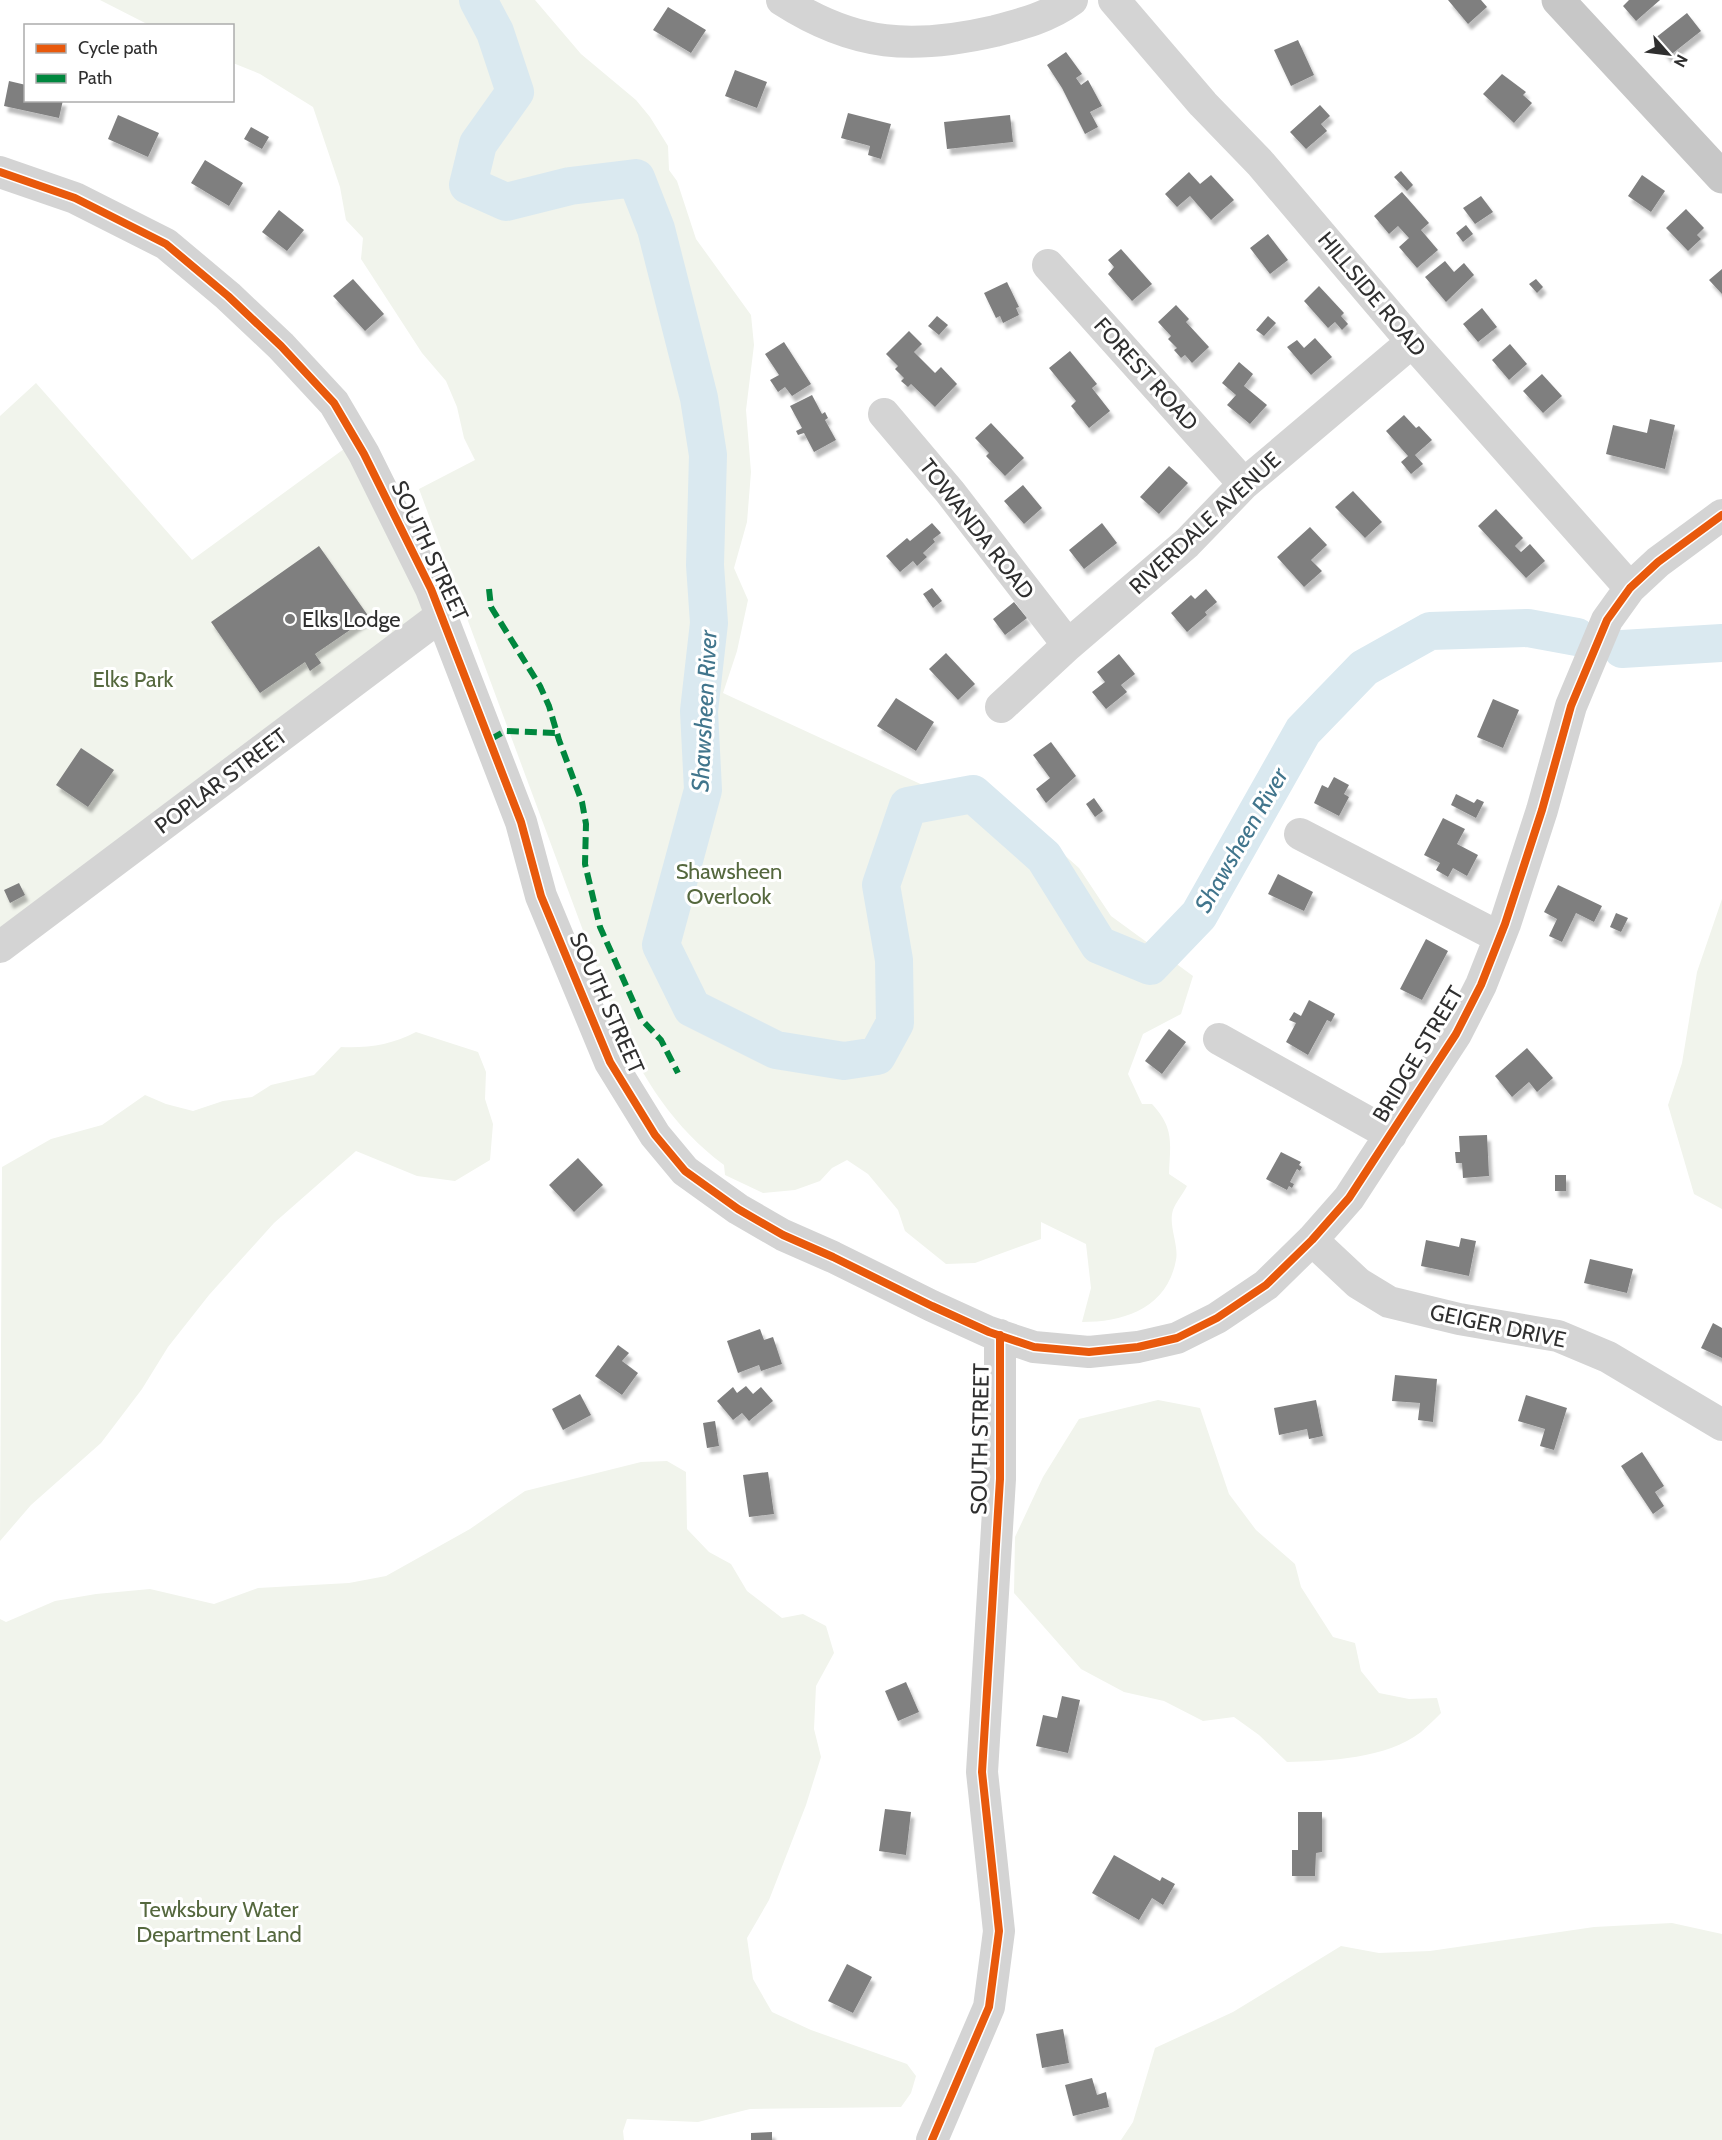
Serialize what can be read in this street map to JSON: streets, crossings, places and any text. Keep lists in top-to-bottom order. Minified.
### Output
{"streets":{"street":["HILLSIDE ROAD","FOREST ROAD","RIVERDALE AVENUE","TOWANDA ROAD","SOUTH STREET","POPLAR STREET","BRIDGE STREET","GEIGER DRIVE"]},"crossings":[["HILLSIDE ROAD","RIVERDALE AVENUE"],["HILLSIDE ROAD","BRIDGE STREET"],["FOREST ROAD","RIVERDALE AVENUE"],["RIVERDALE AVENUE","TOWANDA ROAD"],["SOUTH STREET","POPLAR STREET"],["SOUTH STREET","BRIDGE STREET"],["BRIDGE STREET","GEIGER DRIVE"]],"water":["Shawsheen River"],"parks":["Elks Park","Shawsheen Overlook","Tewksbury Water Department Land"],"places":["Elks Lodge"],"legend":["Cycle path","Path"],"north":"bottom right"}
